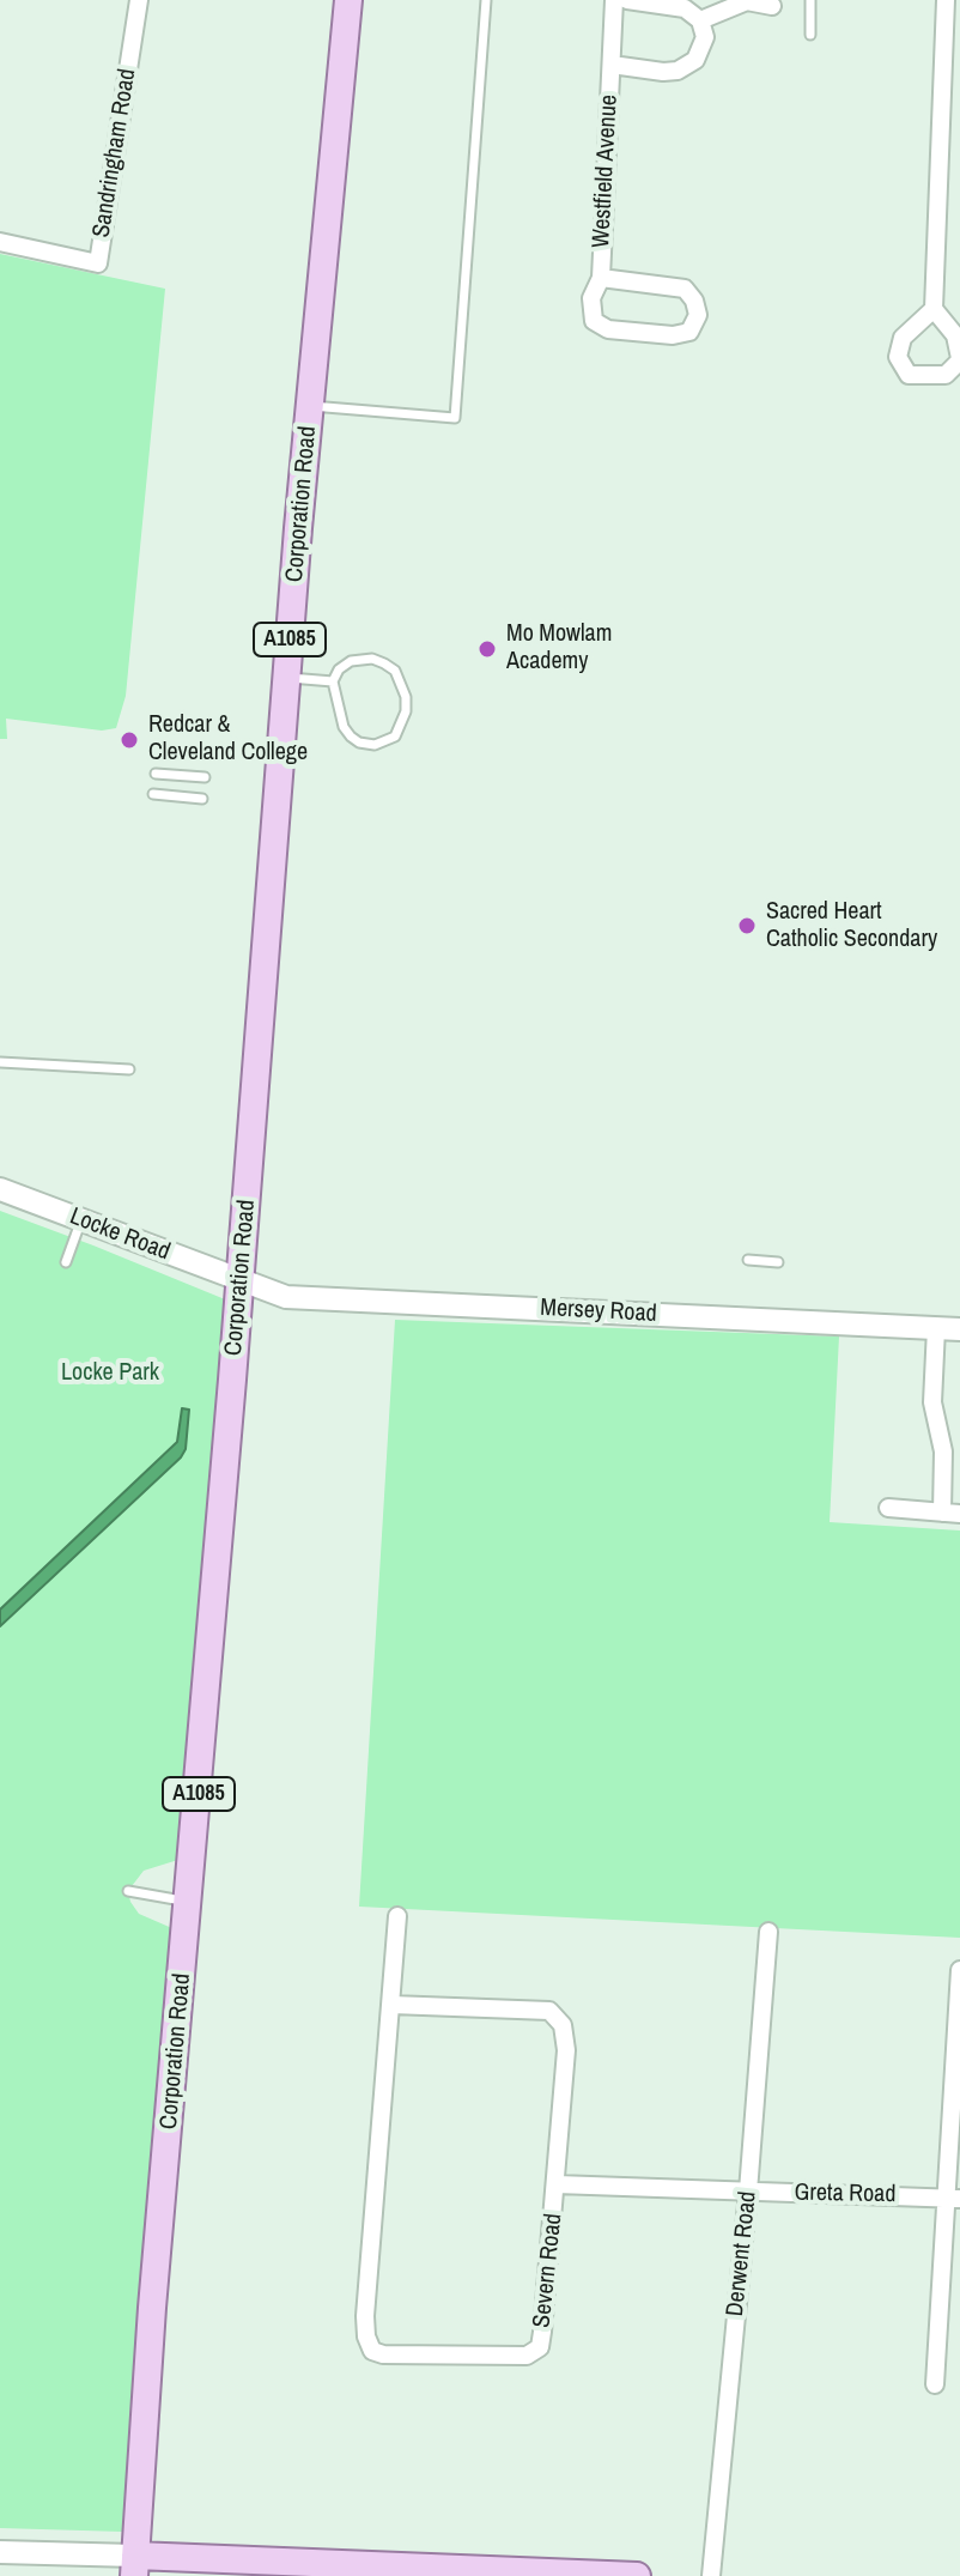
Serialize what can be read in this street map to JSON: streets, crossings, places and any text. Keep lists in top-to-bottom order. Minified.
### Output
{"streets":{"main road":["Corporation Road","A1085"],"street":["Sandringham Road","Westfield Avenue","Locke Road","Mersey Road","Greta Road","Derwent Road","Severn Road"]},"crossings":[["Corporation Road","Locke Road"],["Corporation Road","Mersey Road"],["Locke Road","Mersey Road"],["Greta Road","Derwent Road"],["Greta Road","Severn Road"]],"parks":["Locke Park"],"places":["Mo Mowlam Academy","Redcar & Cleveland College","Sacred Heart Catholic Secondary"]}
